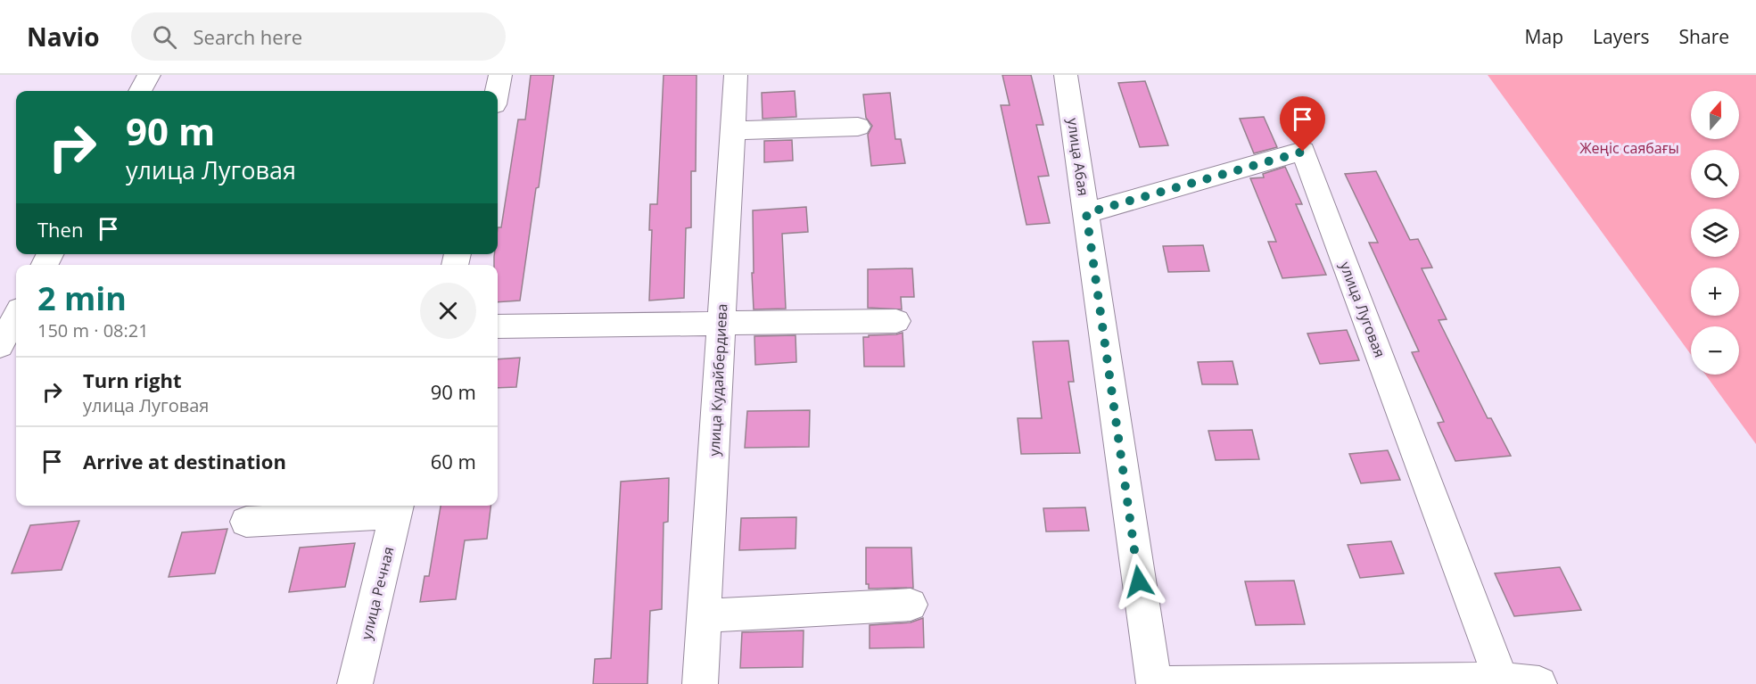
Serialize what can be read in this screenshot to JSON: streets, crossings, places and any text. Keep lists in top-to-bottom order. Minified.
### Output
{"streets":{"street":["улица Абая","улица Луговая","улица Кудайбердиева","улица Речная"]},"crossings":[["улица Абая","улица Луговая"]],"parks":["Жеңіс саябағы"],"north":"top","page":{"header":"Navio","search":"Search here","nav":["Map","Layers","Share"],"map_buttons":["+","−"],"turn":["90 m","улица Луговая"],"then":"Then","heading":["2 min","150 m · 08:21"],"list":[{"name":"Turn right","note":"улица Луговая","value":"90 m"},{"name":"Arrive at destination","value":"60 m"}]}}
